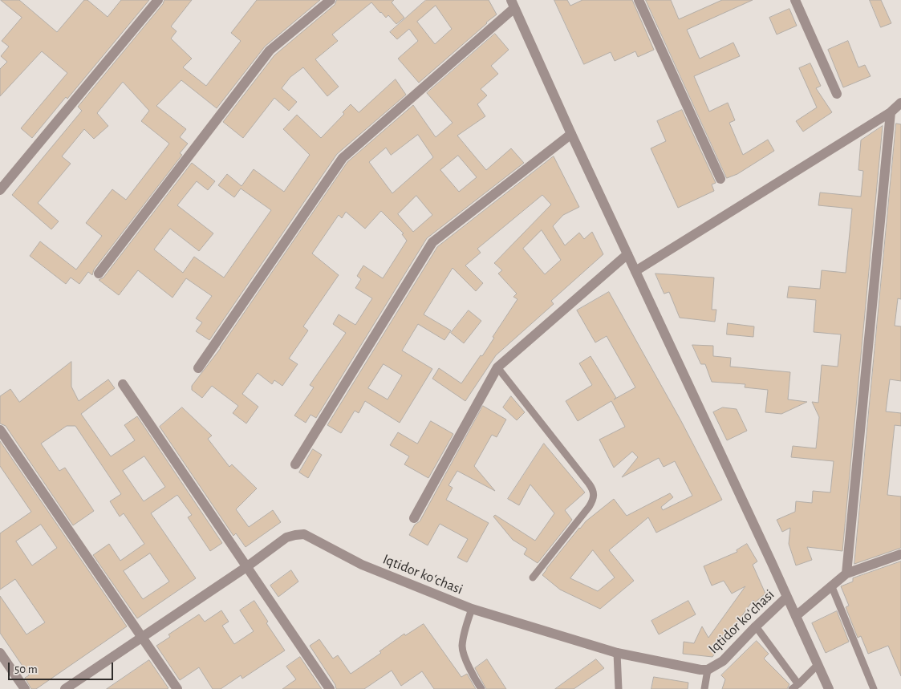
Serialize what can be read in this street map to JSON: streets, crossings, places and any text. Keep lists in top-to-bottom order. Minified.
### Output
{"streets":{"street":["Iqtidor koʻchasi"]},"scale_bar":"50 m"}
